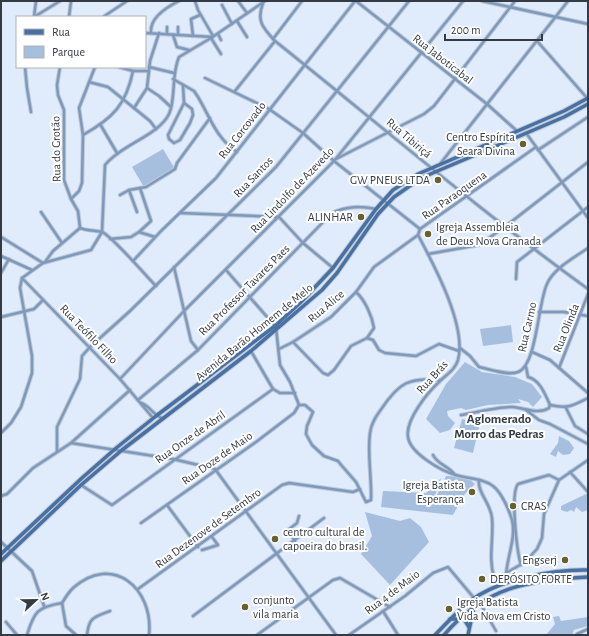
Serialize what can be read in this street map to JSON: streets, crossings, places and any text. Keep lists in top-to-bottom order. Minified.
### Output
{"streets":{"main road":["Avenida Barão Homem de Melo"],"street":["Rua Jaboticabal","Rua Corcovado","Rua Tibiriçá","Rua do Grotão","Rua Santos","Rua Lindolfo de Azevedo","Rua Paraoquena","Rua Professor Tavares Paes","Rua Alice","Rua Carmo","Rua Olinda","Rua Teófilo Filho","Rua Brás","Rua Onze de Abril","Rua Doze de Maio","Rua Dezenove de Setembro","Rua 4 de Maio"]},"crossings":[["Rua Jaboticabal","Rua Corcovado"],["Rua Jaboticabal","Rua Santos"],["Rua Jaboticabal","Rua Lindolfo de Azevedo"],["Rua Jaboticabal","Avenida Barão Homem de Melo"],["Rua Corcovado","Rua Tibiriçá"],["Rua Tibiriçá","Rua Santos"],["Rua Tibiriçá","Rua Lindolfo de Azevedo"],["Rua Tibiriçá","Rua Paraoquena"],["Rua Tibiriçá","Rua Carmo"],["Rua Tibiriçá","Avenida Barão Homem de Melo"],["Rua Santos","Rua Teófilo Filho"],["Rua Lindolfo de Azevedo","Rua Teófilo Filho"],["Rua Professor Tavares Paes","Avenida Barão Homem de Melo"],["Rua Professor Tavares Paes","Rua Teófilo Filho"],["Rua Alice","Rua Brás"],["Rua Carmo","Rua Brás"],["Avenida Barão Homem de Melo","Rua Teófilo Filho"],["Avenida Barão Homem de Melo","Rua Onze de Abril"]],"districts":["Aglomerado Morro das Pedras"],"places":["Centro Espírita Seara Divina","GW PNEUS LTDA","ALINHAR","Igreja Assembleia de Deus Nova Granada","Igreja Batista Esperança","CRAS","centro cultural de capoeira do brasil.","Engserj","DEPÓSITO FORTE","conjunto vila maria","Igreja Batista Vida Nova em Cristo"],"legend":["Rua","Parque"],"scale_bar":"200 m","north":"right"}
